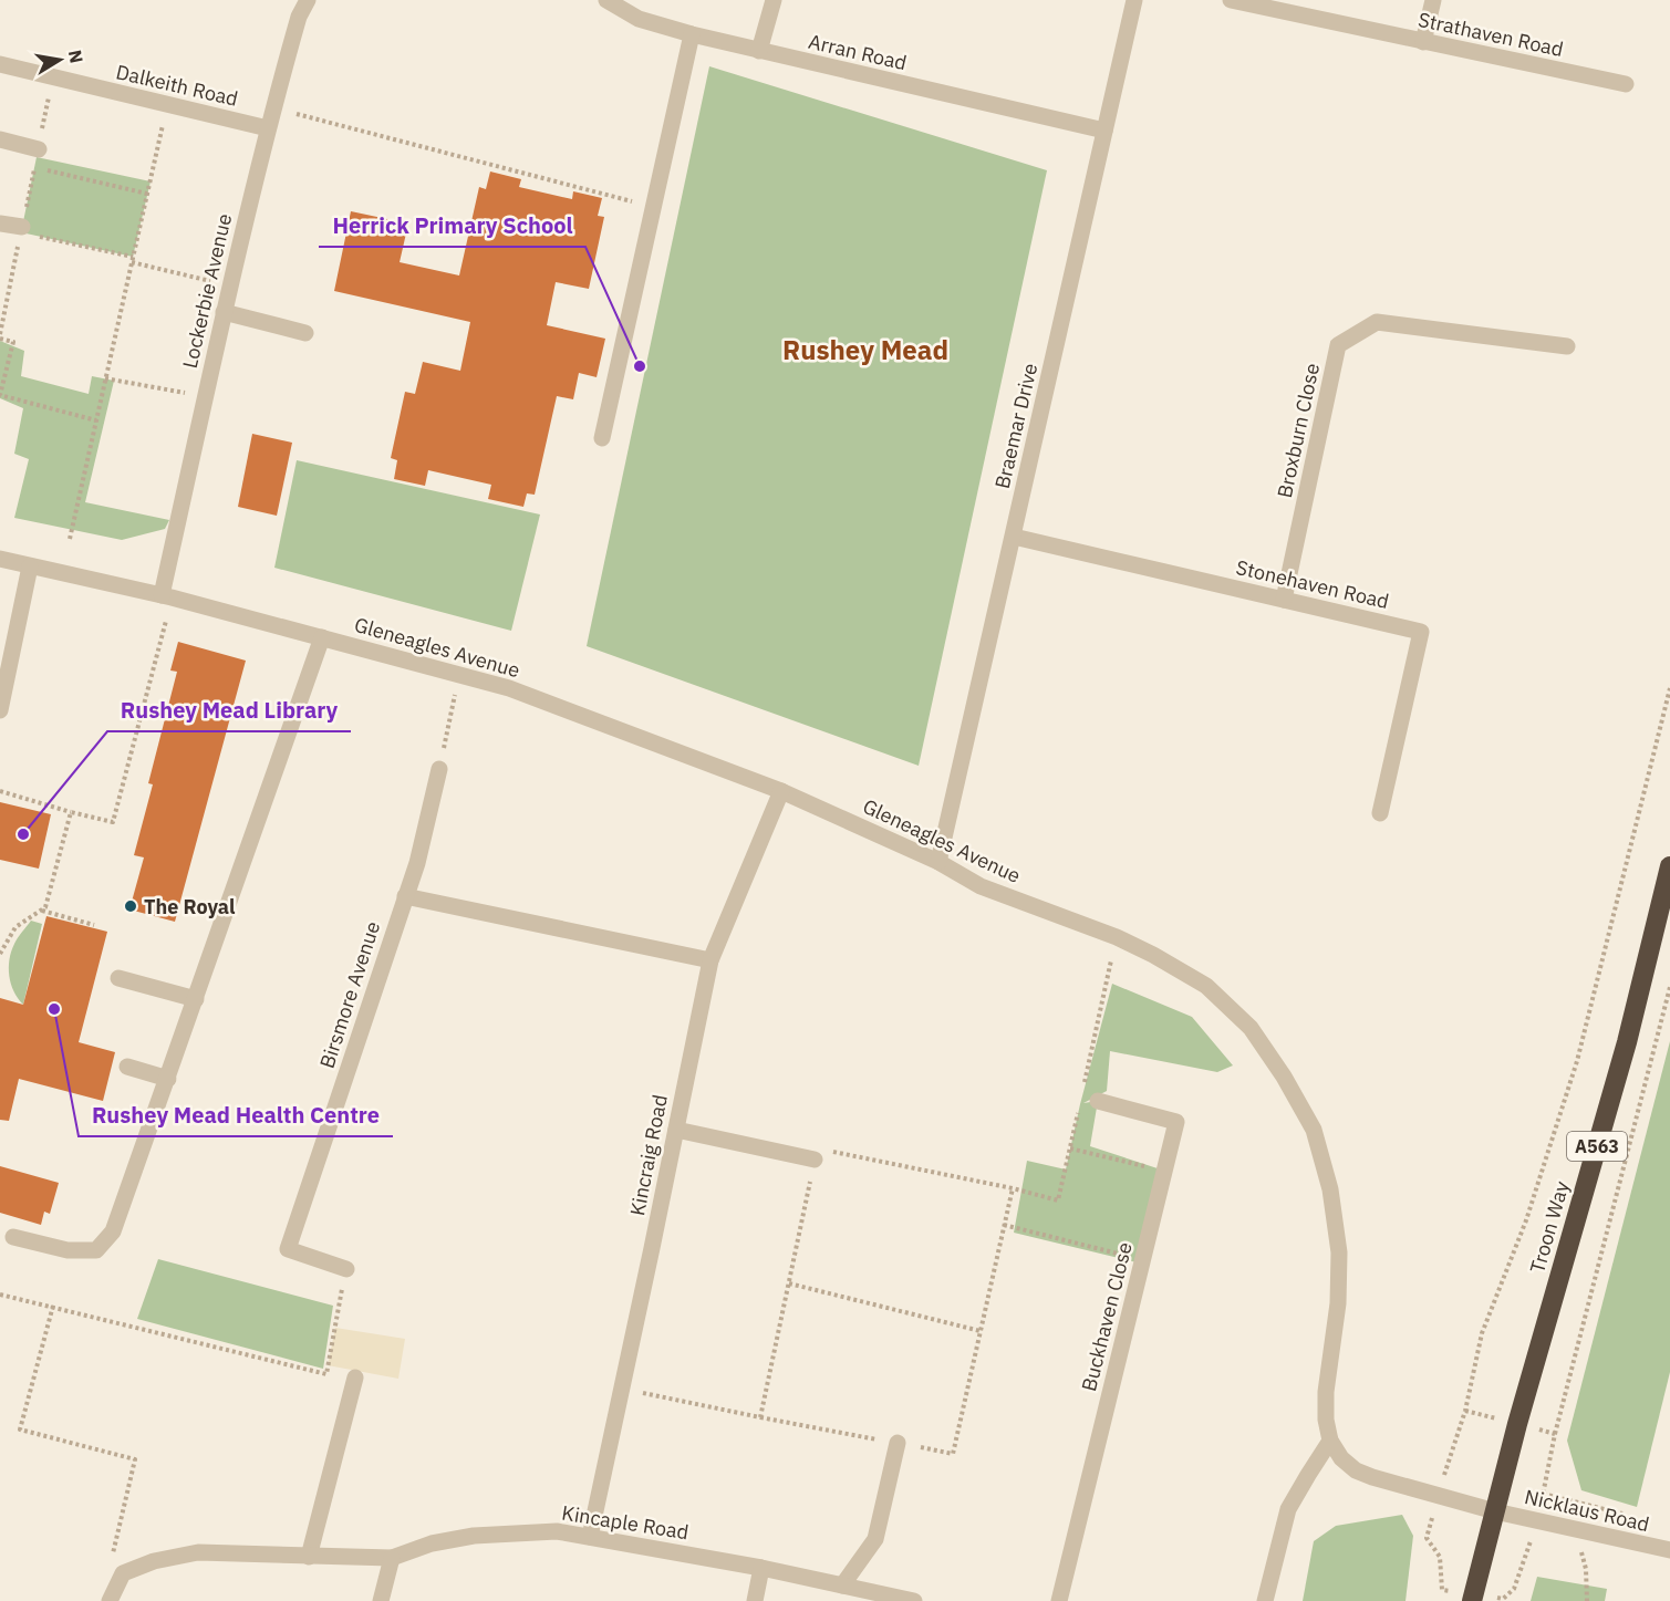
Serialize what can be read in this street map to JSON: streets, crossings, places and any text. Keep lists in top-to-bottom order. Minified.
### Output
{"streets":{"highway":["A563","Troon Way"],"street":["Strathaven Road","Arran Road","Dalkeith Road","Lockerbie Avenue","Braemar Drive","Broxburn Close","Stonehaven Road","Gleneagles Avenue","Birsmore Avenue","Kincraig Road","Buckhaven Close","Nicklaus Road","Kincaple Road"]},"crossings":[["Arran Road","Braemar Drive"],["Dalkeith Road","Lockerbie Avenue"],["Lockerbie Avenue","Gleneagles Avenue"],["Braemar Drive","Stonehaven Road"],["Braemar Drive","Gleneagles Avenue"],["Broxburn Close","Stonehaven Road"],["Gleneagles Avenue","Kincraig Road"],["Kincraig Road","Kincaple Road"],["Troon Way","Nicklaus Road"]],"districts":["Rushey Mead"],"places":["Herrick Primary School","Rushey Mead Library","The Royal","Rushey Mead Health Centre"],"north":"right"}
